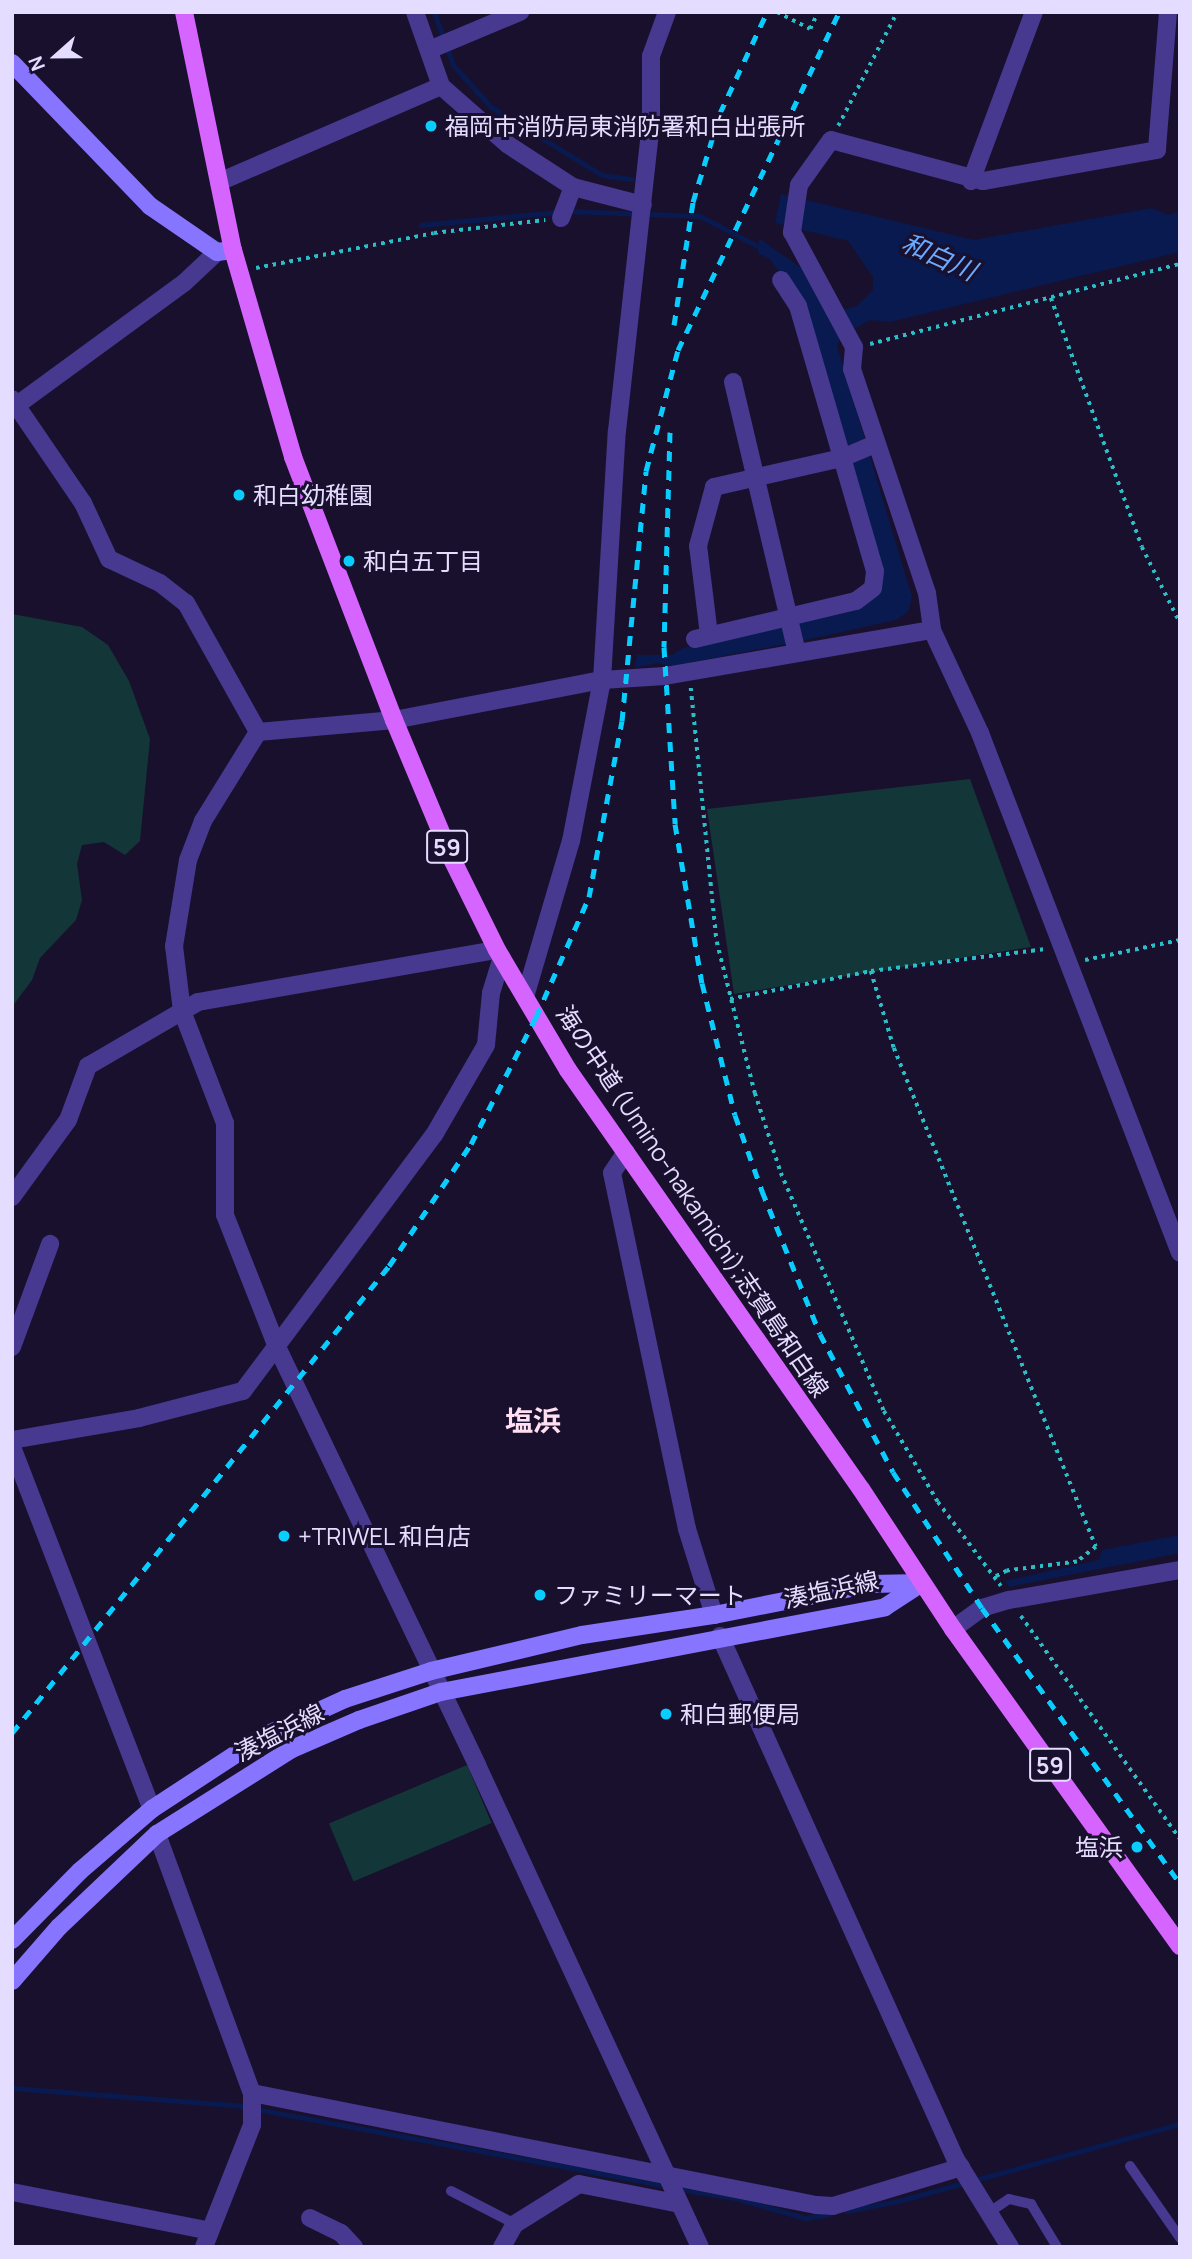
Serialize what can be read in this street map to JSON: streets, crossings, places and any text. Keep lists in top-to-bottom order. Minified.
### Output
{"streets":{"main road":["59","海の中道 (Umino-nakamichi);志賀島和白線","湊塩浜線"]},"crossings":[["海の中道 (Umino-nakamichi);志賀島和白線","湊塩浜線"]],"districts":["塩浜"],"water":["和白川"],"places":["福岡市消防局東消防署和白出張所","和白幼稚園","和白五丁目","+TRIWEL 和白店","ファミリーマート","和白郵便局","塩浜"],"north":"left"}
